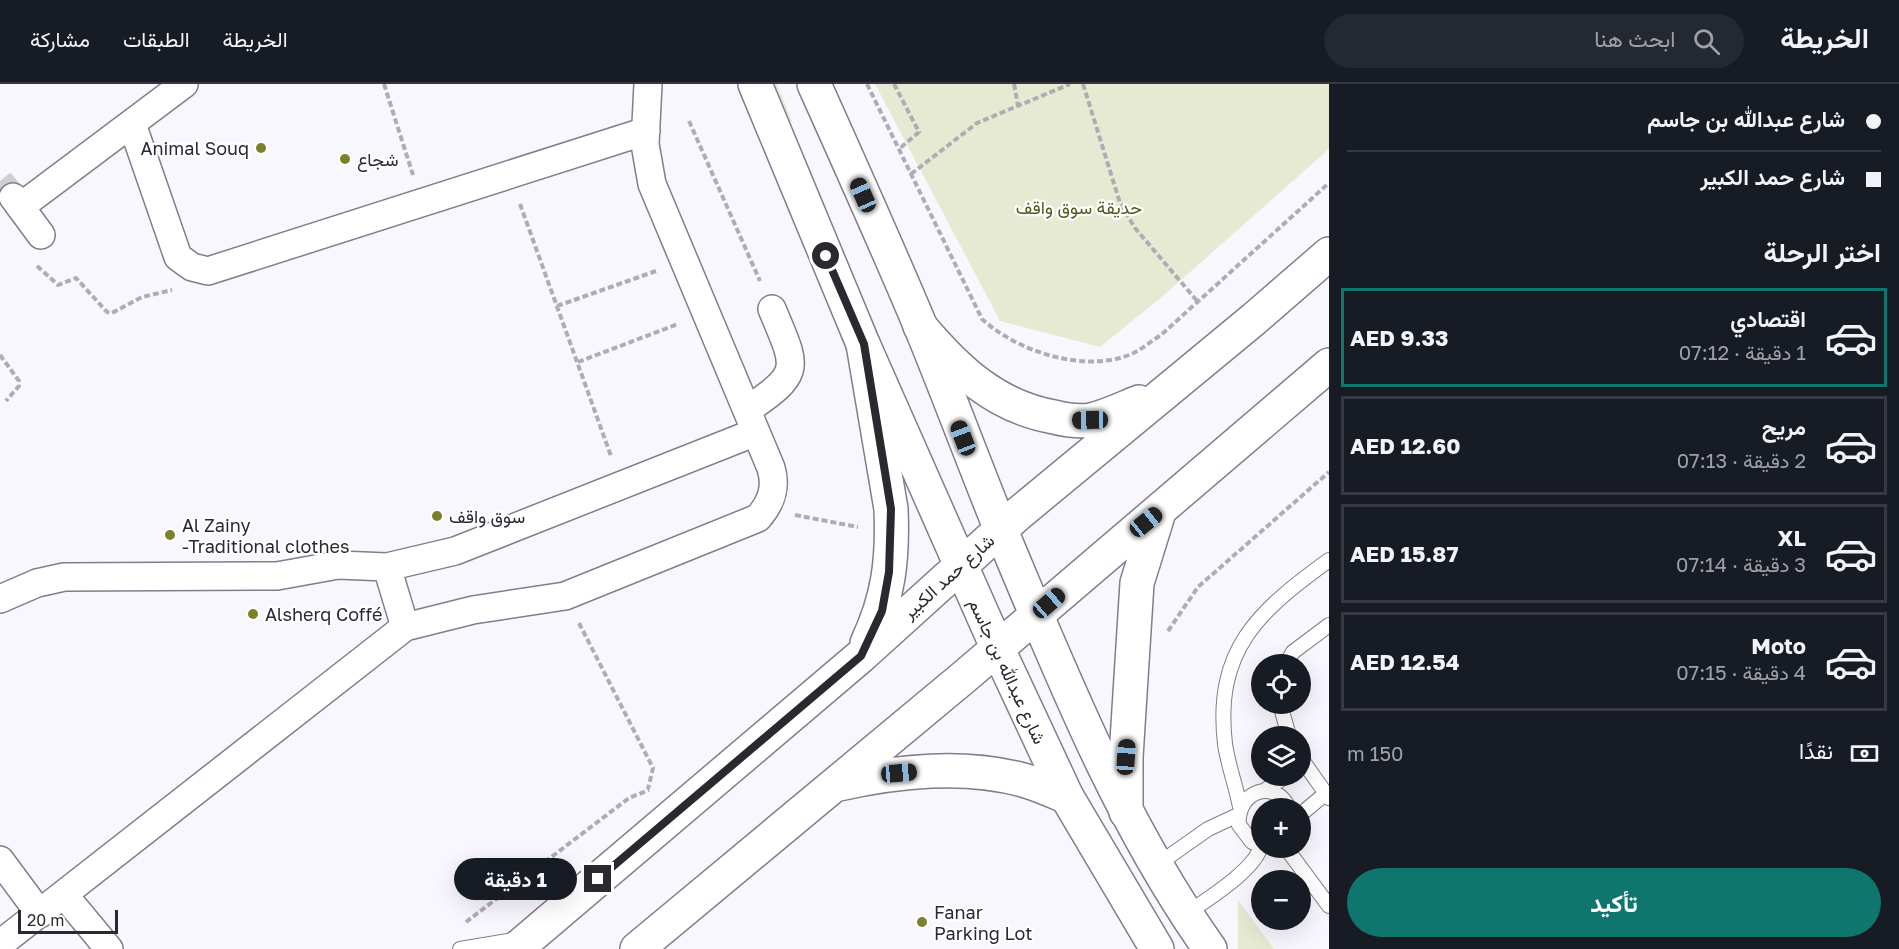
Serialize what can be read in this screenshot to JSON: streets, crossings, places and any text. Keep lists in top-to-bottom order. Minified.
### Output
{"streets":{"main road":["شارع حمد الكبير","شارع عبدالله بن جاسم"]},"crossings":[["شارع حمد الكبير","شارع عبدالله بن جاسم"]],"parks":["حديقة سوق واقف"],"places":["Animal Souq","شجاع","سوق واقف","Al Zainy -Traditional clothes","Alsherq Coffé","Fanar Parking Lot"],"scale_bar":"20 m","page":{"header":"الخريطة","search":"ابحث هنا","nav":["الخريطة","الطبقات","مشاركة"],"banner":["شارع عبدالله بن جاسم","شارع حمد الكبير"],"heading":"اختر الرحلة","list":[{"name":"اقتصادي","note":"1 دقيقة · 07:12","value":"AED 9.33"},{"name":"مريح","note":"2 دقيقة · 07:13","value":"AED 12.60"},{"name":"XL","note":"3 دقيقة · 07:14","value":"AED 15.87"},{"name":"Moto","note":"4 دقيقة · 07:15","value":"AED 12.54"}],"map_buttons":["+","−"],"pay":["نقدًا","150 m"],"buttons":"تأكيد","bubble":"1 دقيقة","scale":"20 m"}}
